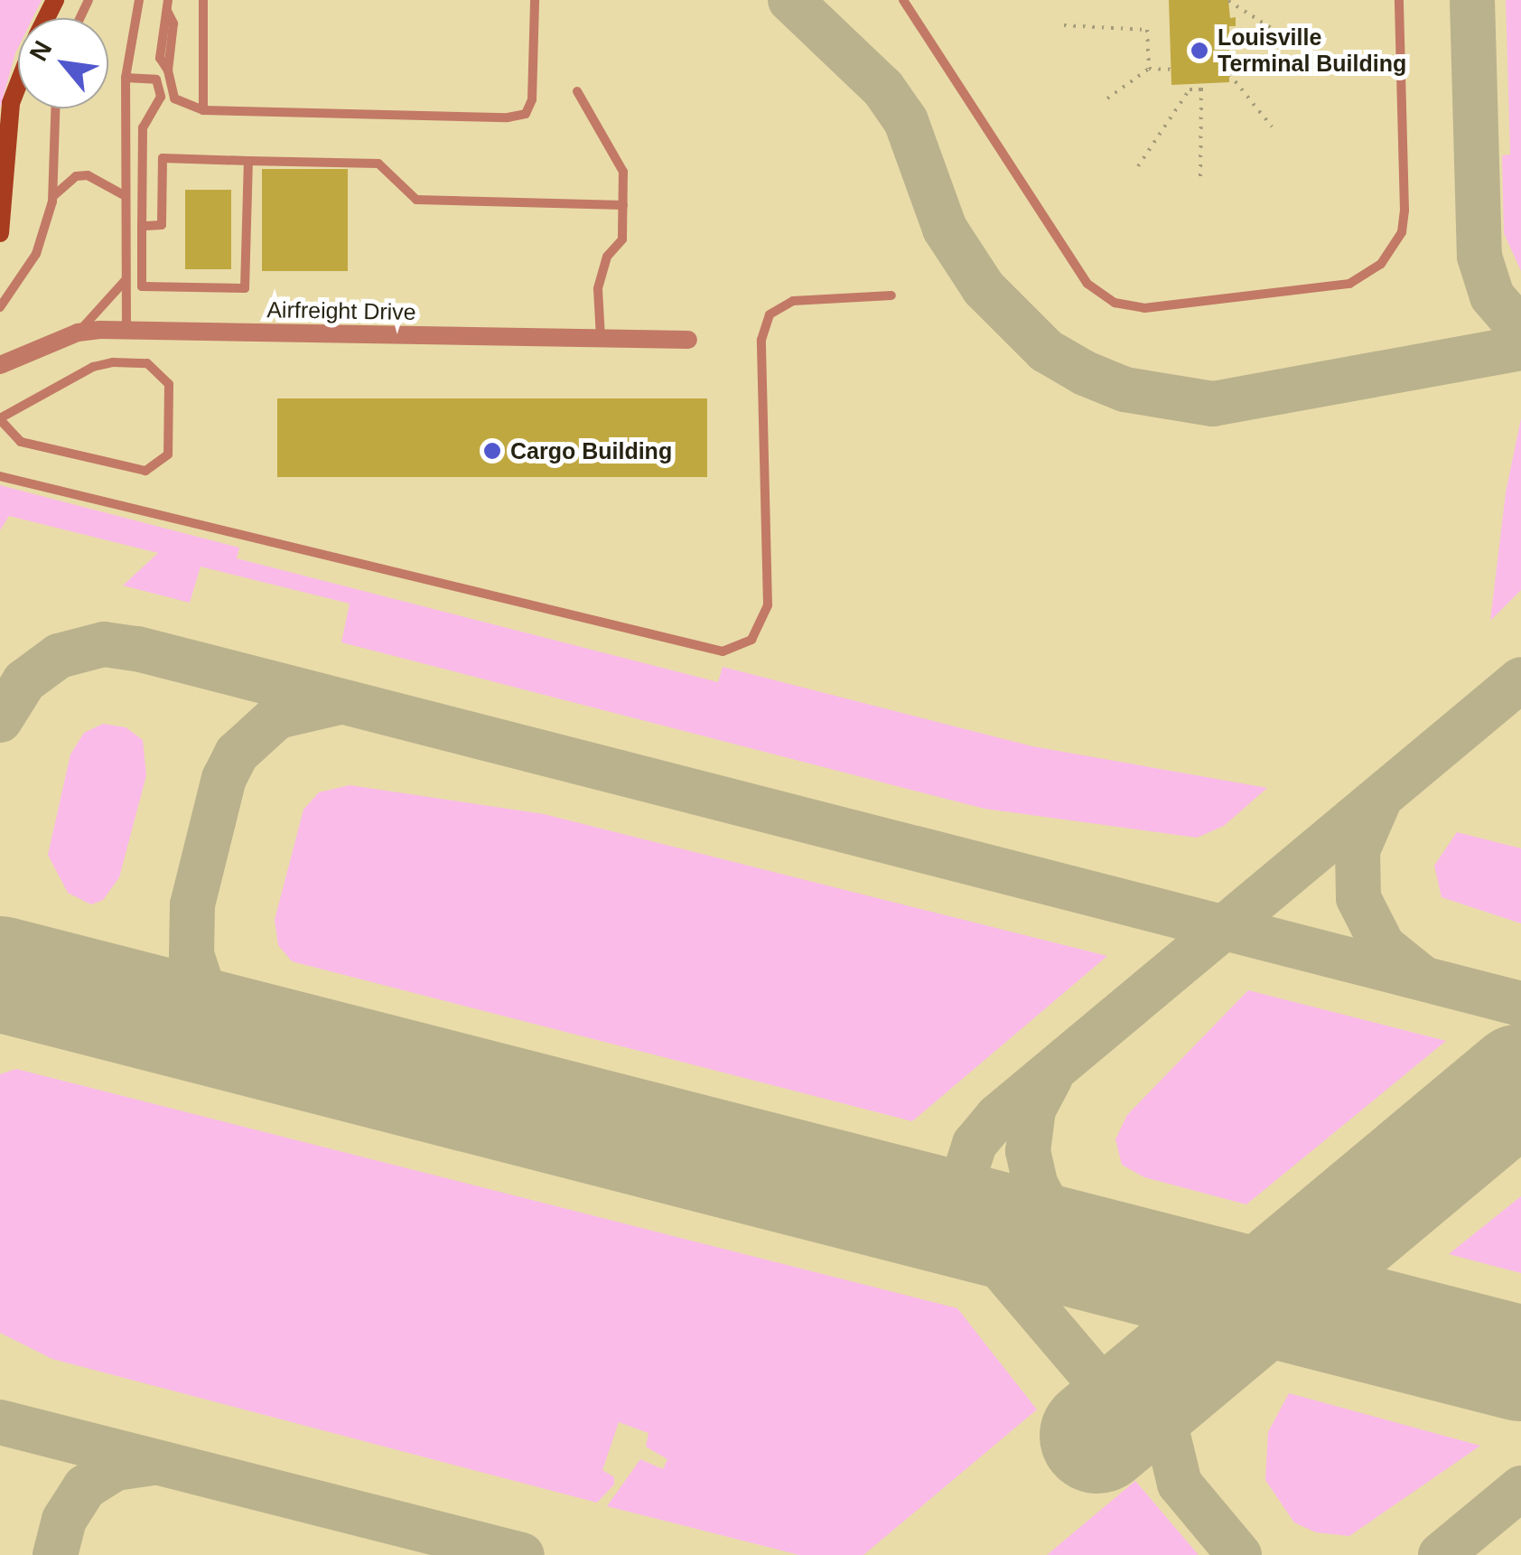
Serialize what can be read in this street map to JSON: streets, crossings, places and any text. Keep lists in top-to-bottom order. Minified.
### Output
{"streets":{"street":["Airfreight Drive"]},"places":["Louisville Terminal Building","Cargo Building"],"north":"top left"}
